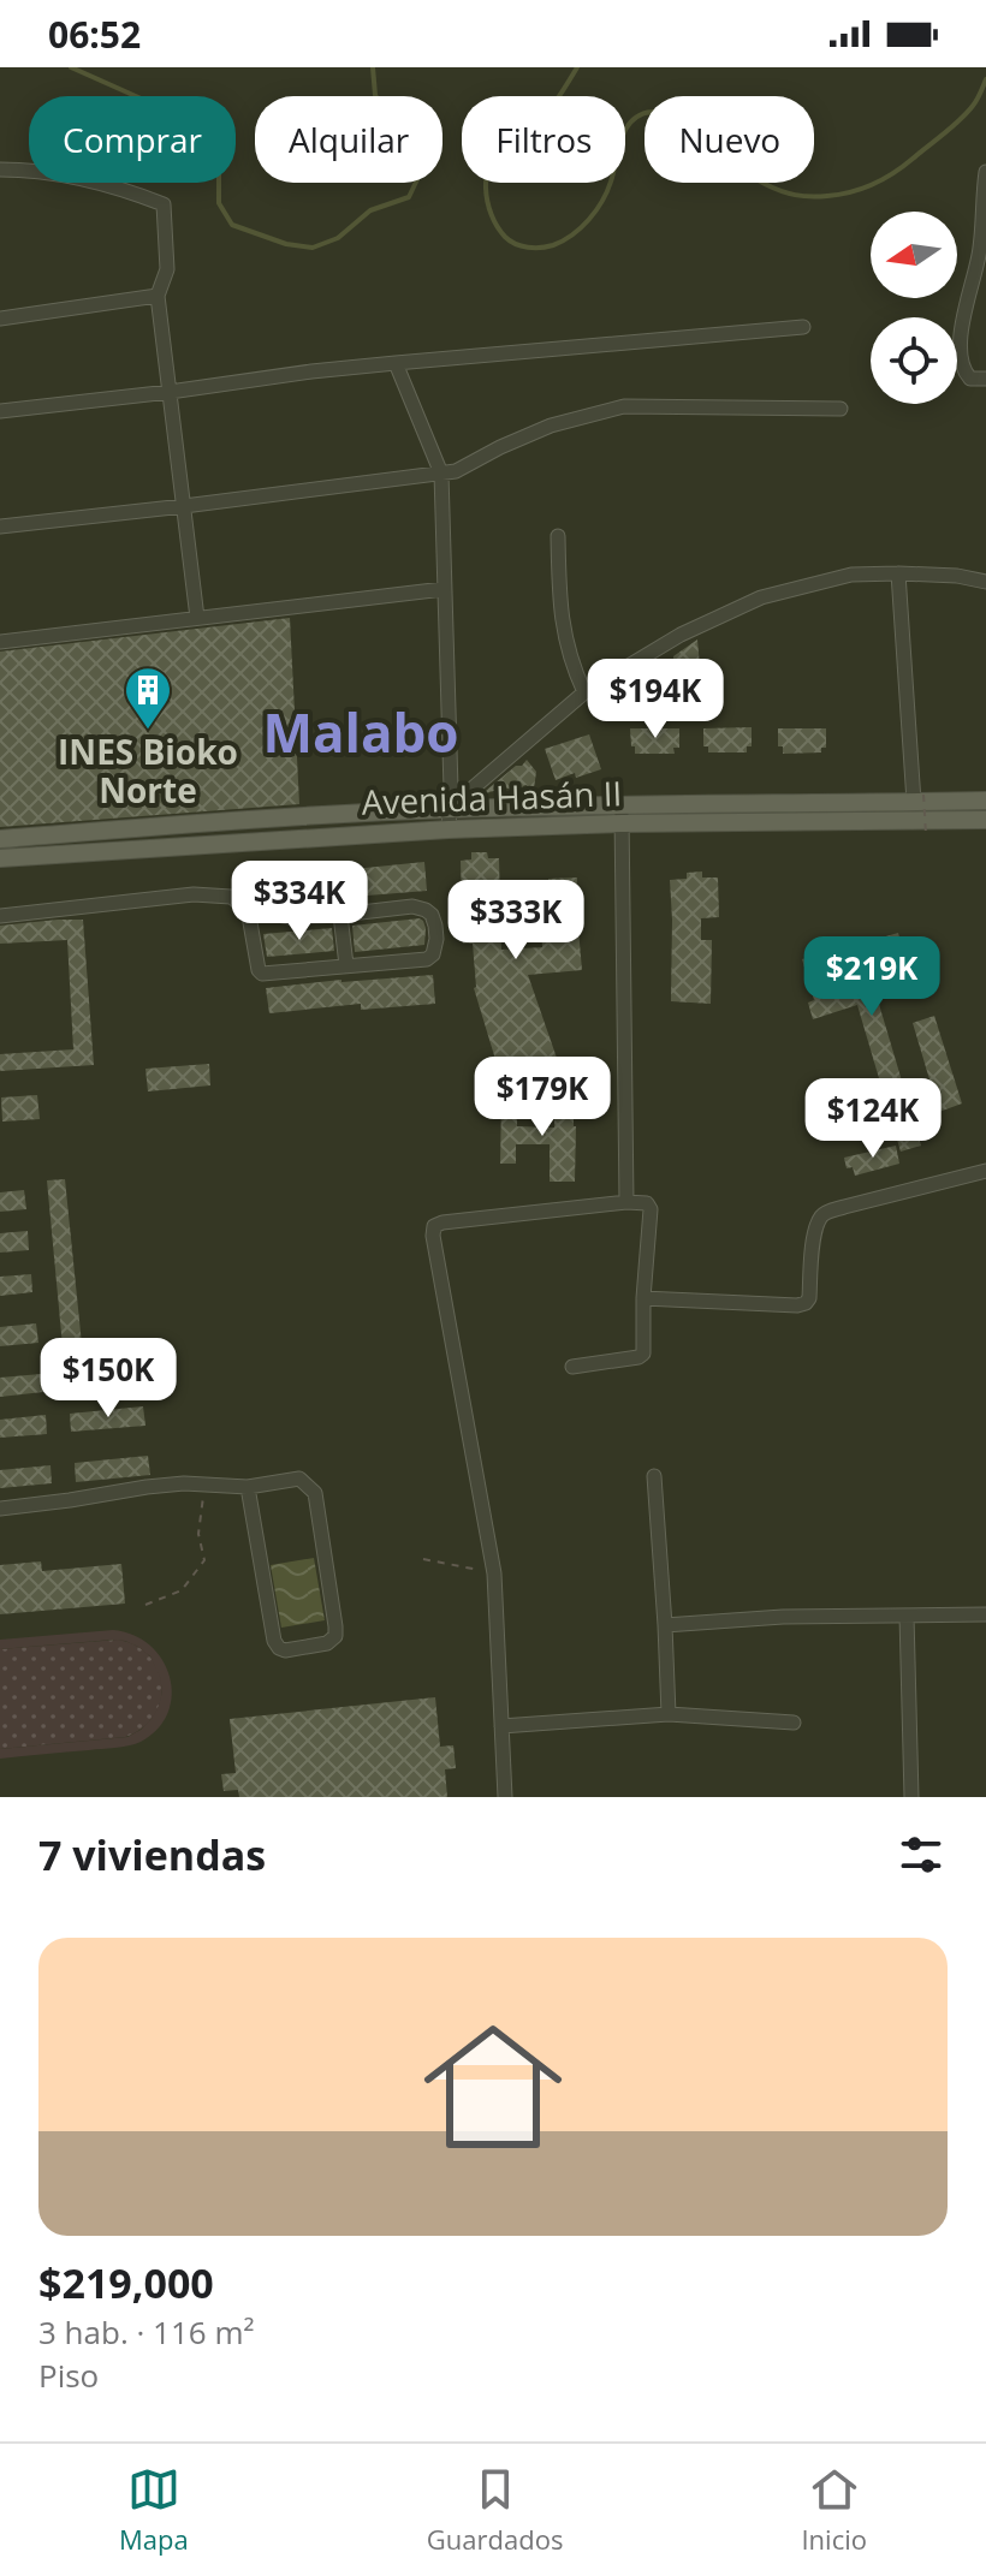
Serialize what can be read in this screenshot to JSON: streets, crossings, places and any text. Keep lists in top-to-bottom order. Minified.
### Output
{"streets":{"main road":["Avenida Hasán II"]},"districts":["Malabo"],"places":{"building":["INES Bioko Norte"]},"north":"left","page":{"status":"06:52","chip":["Comprar","Alquilar","Filtros","Nuevo"],"price":["$194K","$334K","$333K","$219K","$179K","$124K","$150K"],"heading":"7 viviendas","list":[{"name":"$219,000","note":"3 hab. · 116 m² · Piso"}],"tabs":["Mapa","Guardados","Inicio"]}}
